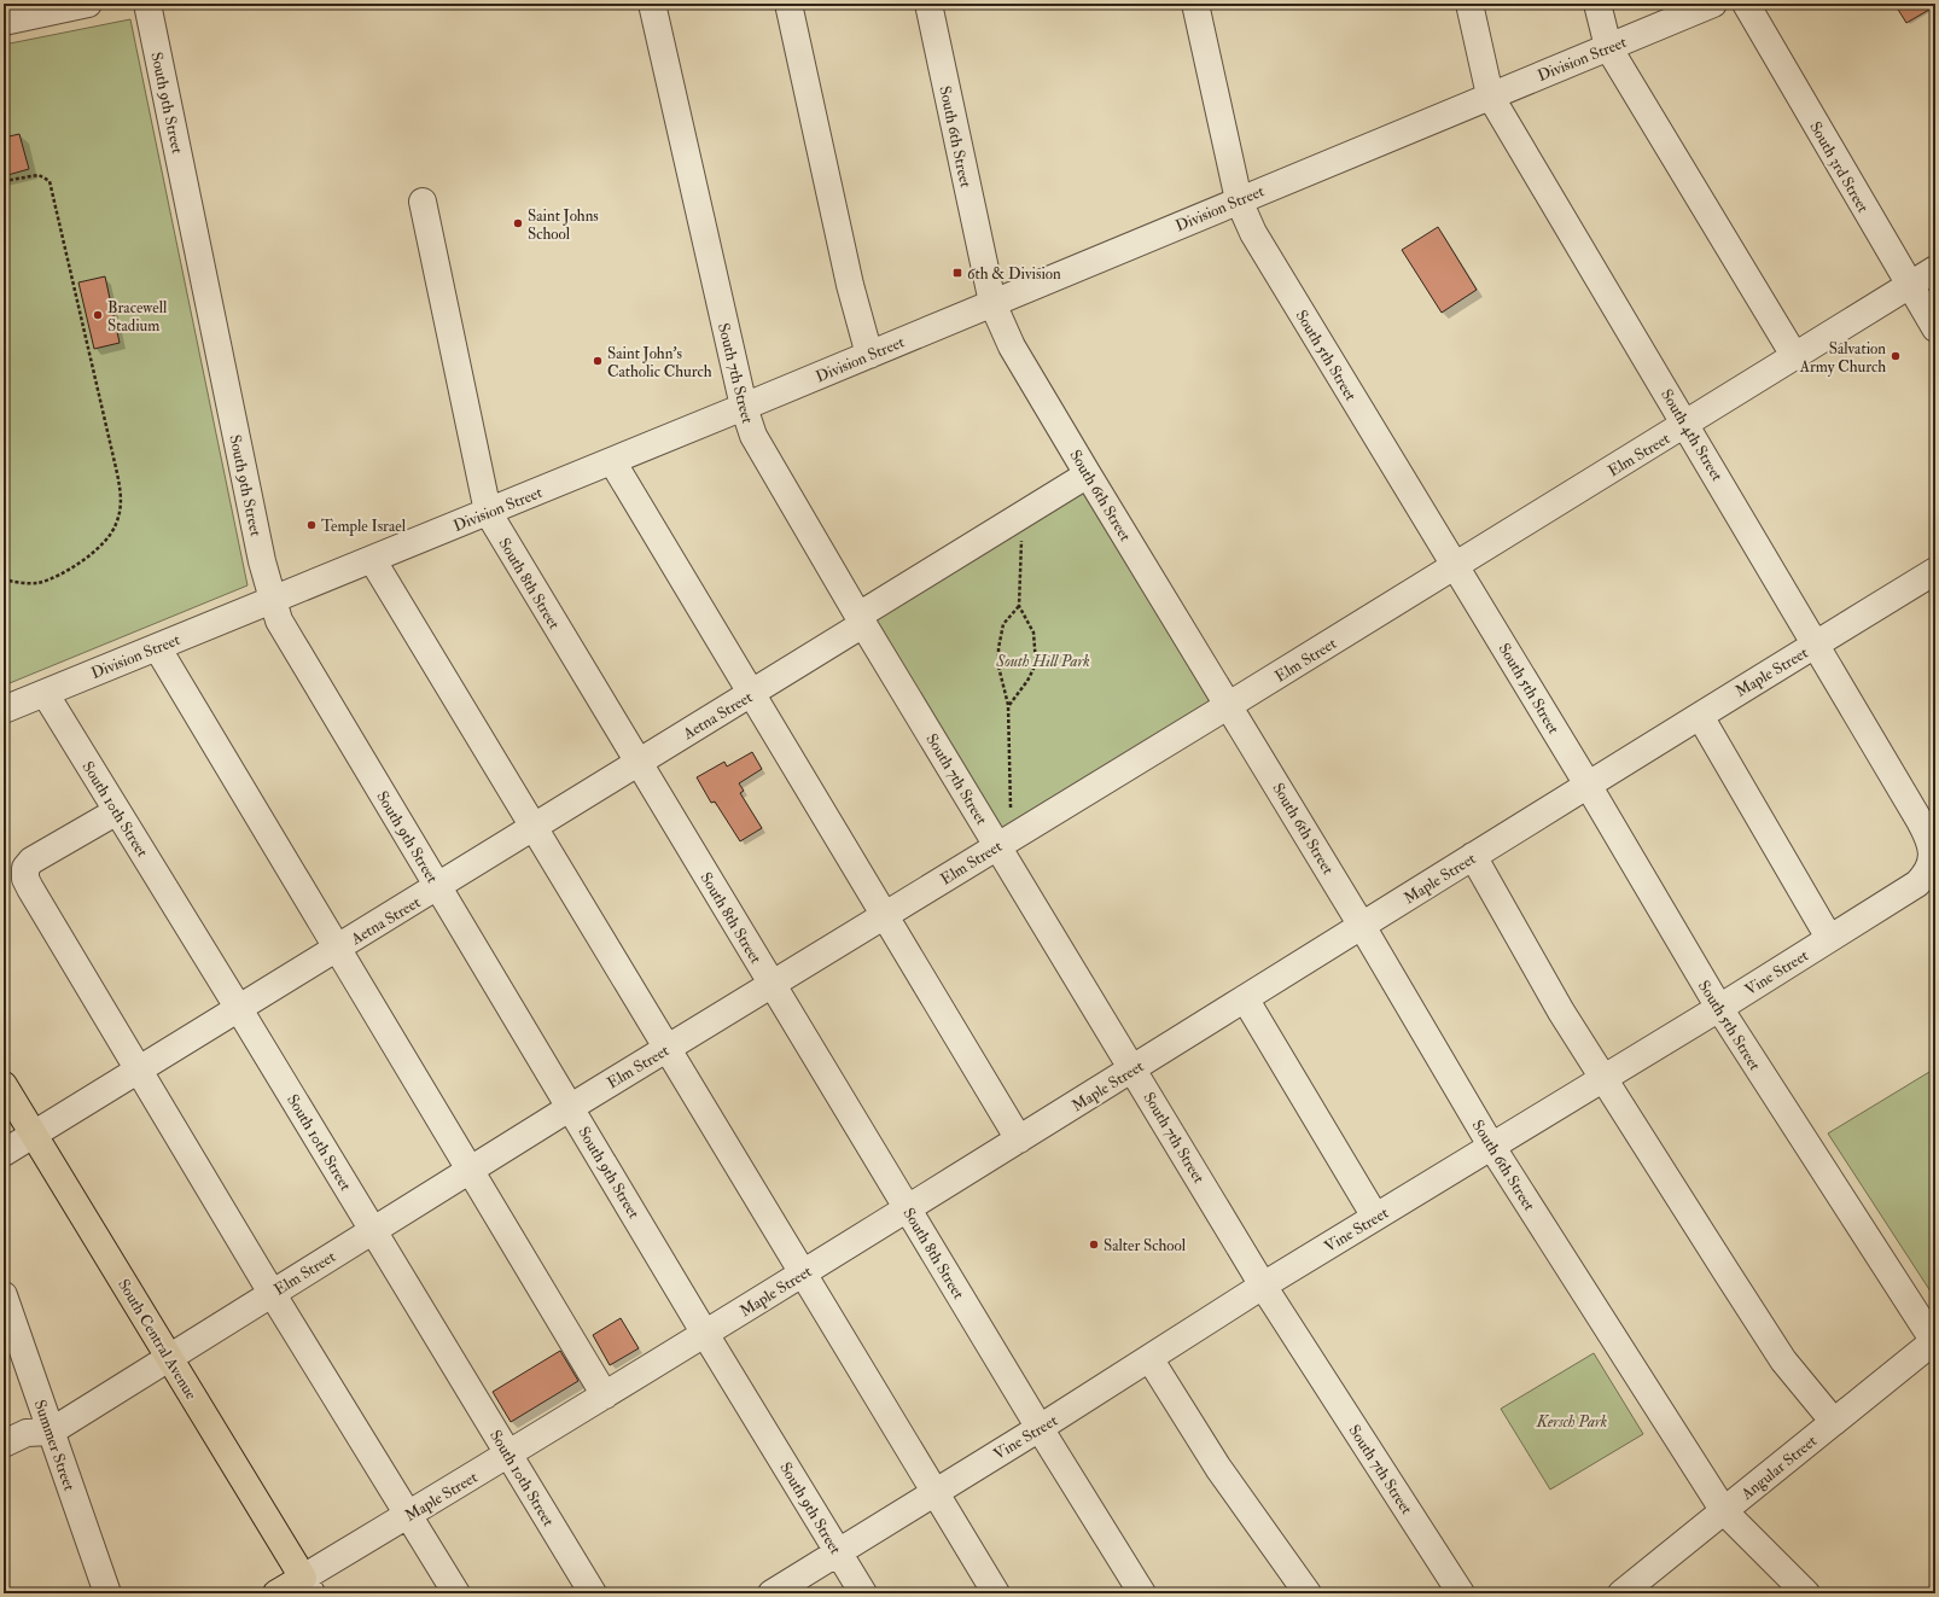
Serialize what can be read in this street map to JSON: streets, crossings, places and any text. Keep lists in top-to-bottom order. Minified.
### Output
{"streets":{"main road":["Maple Street","South Central Avenue"],"street":["Division Street","South 9th Street","South 6th Street","South 3rd Street","South 5th Street","South 7th Street","South 4th Street","Elm Street","South 8th Street","Aetna Street","South 10th Street","Vine Street","Summer Street","Angular Street"]},"crossings":[["Division Street","South 9th Street"],["Division Street","South 6th Street"],["Division Street","South 5th Street"],["Division Street","South 7th Street"],["Division Street","South 4th Street"],["Division Street","South 8th Street"],["Division Street","South 10th Street"],["South 9th Street","Elm Street"],["South 9th Street","Maple Street"],["South 9th Street","Aetna Street"],["South 9th Street","Vine Street"],["South 6th Street","Elm Street"],["South 6th Street","Maple Street"],["South 6th Street","Aetna Street"],["South 6th Street","Vine Street"],["South 6th Street","Angular Street"],["South 3rd Street","Elm Street"],["South 5th Street","Elm Street"],["South 5th Street","Maple Street"],["South 5th Street","Vine Street"],["South 5th Street","Angular Street"],["South 7th Street","Elm Street"],["South 7th Street","Maple Street"],["South 7th Street","Aetna Street"],["South 7th Street","Vine Street"],["South 4th Street","Elm Street"],["South 4th Street","Maple Street"],["South 4th Street","Vine Street"],["Elm Street","South 8th Street"],["Elm Street","South 10th Street"],["Elm Street","South Central Avenue"],["Elm Street","Summer Street"],["South 8th Street","Maple Street"],["South 8th Street","Aetna Street"],["South 8th Street","Vine Street"],["Maple Street","South 10th Street"],["Maple Street","South Central Avenue"],["Aetna Street","South 10th Street"],["Aetna Street","South Central Avenue"]],"parks":["South Hill Park","Kersch Park"],"places":{"other":["Saint Johns School","Bracewell Stadium","Salvation Army Church","Saint John's Catholic Church","Temple Israel","Salter School"],"transit":["6th & Division"]}}
